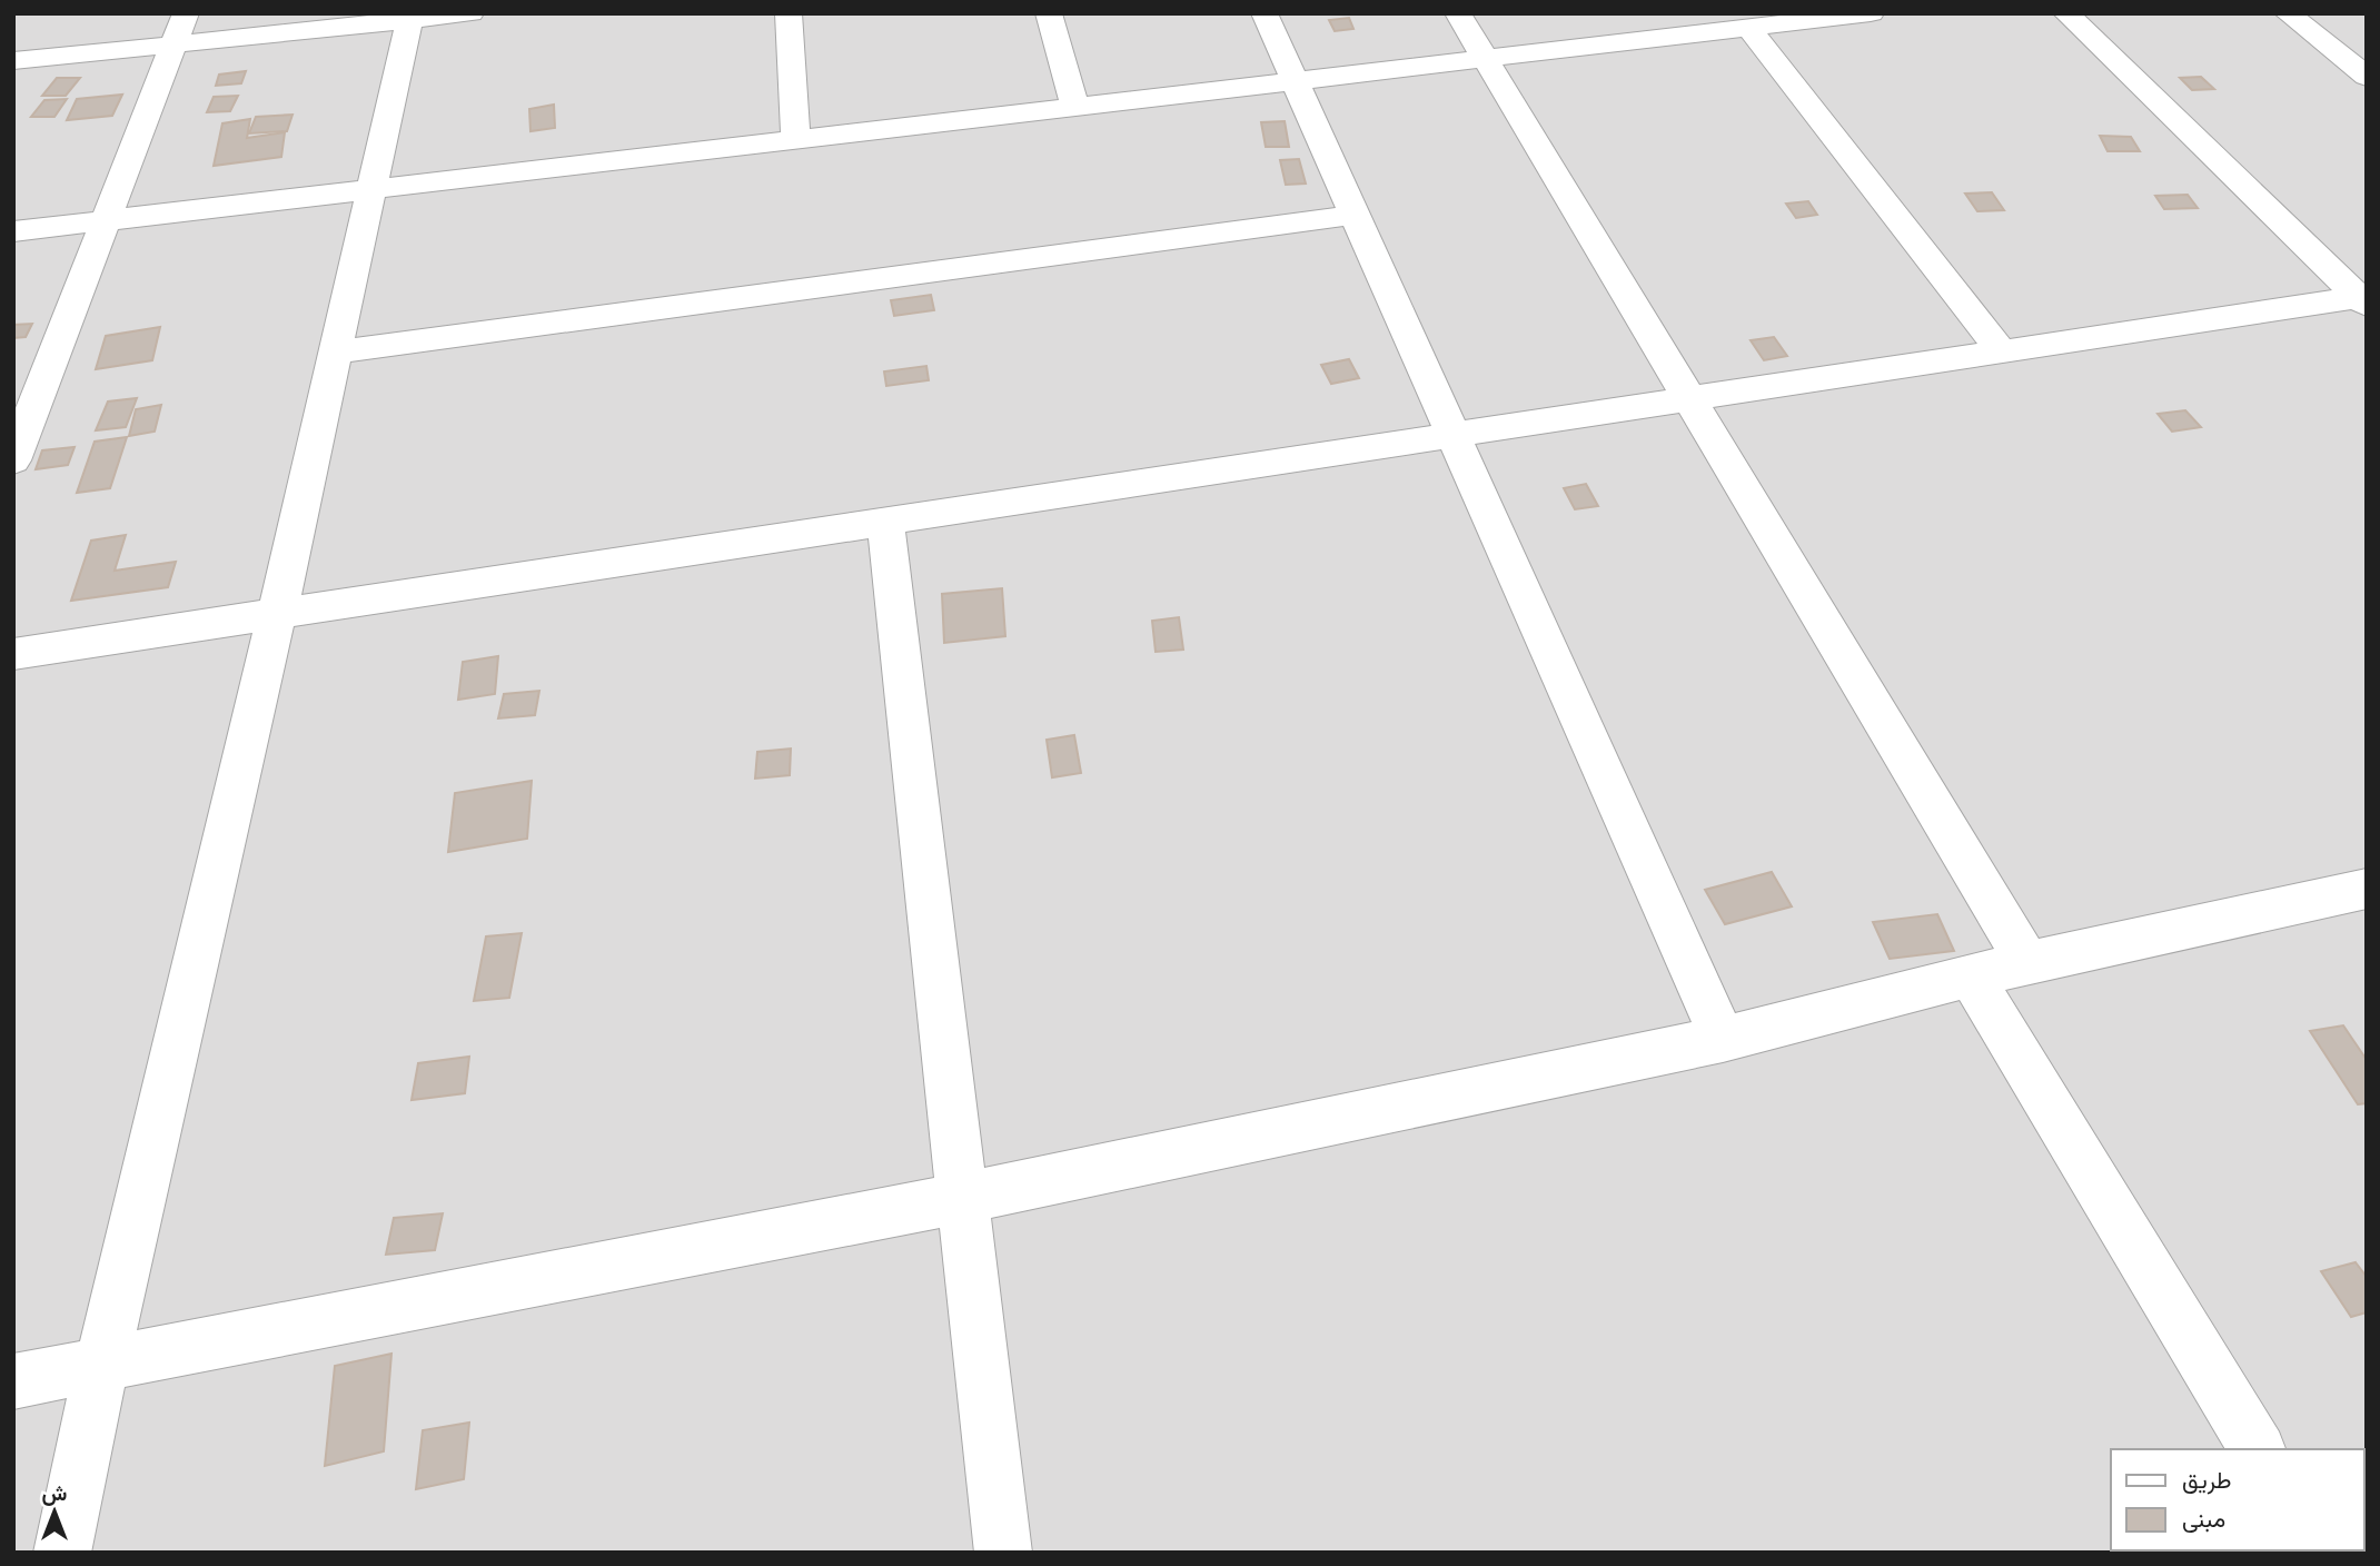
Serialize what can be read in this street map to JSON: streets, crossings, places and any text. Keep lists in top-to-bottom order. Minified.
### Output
{"legend":["طريق","مبنى"],"north":"top"}
